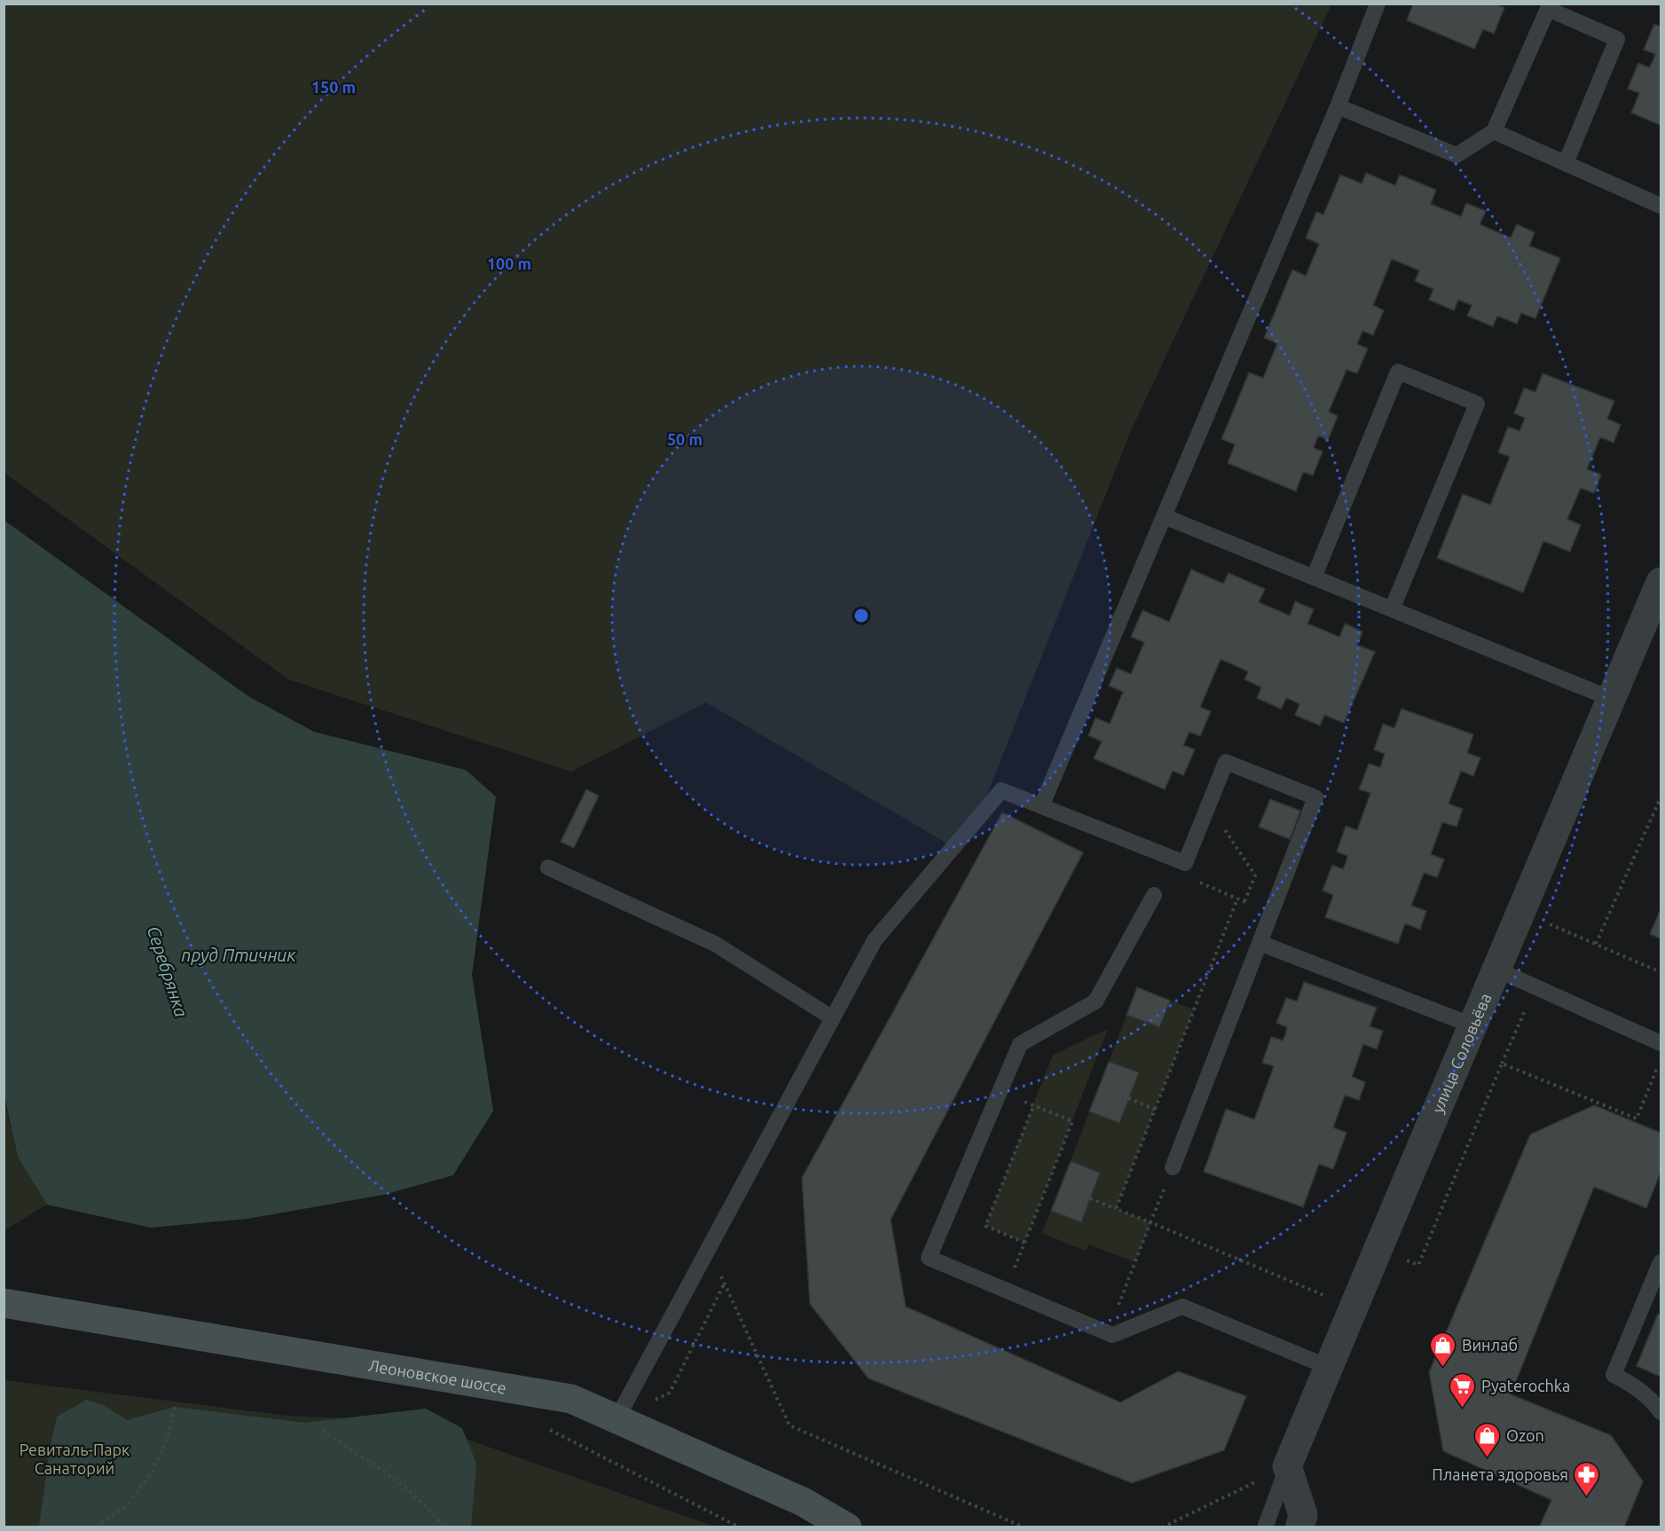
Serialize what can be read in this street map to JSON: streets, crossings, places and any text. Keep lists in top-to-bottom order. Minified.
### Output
{"streets":{"main road":["Леоновское шоссе"],"street":["улица Соловьёва"]},"water":["пруд Птичник","Серебрянка"],"parks":["Ревиталь-Парк Санаторий"],"places":{"shop":["Винлаб","Ozon"],"supermarket":["Pyaterochka"],"pharmacy":["Планета здоровья"]},"rings":["150 m","100 m","50 m"]}
